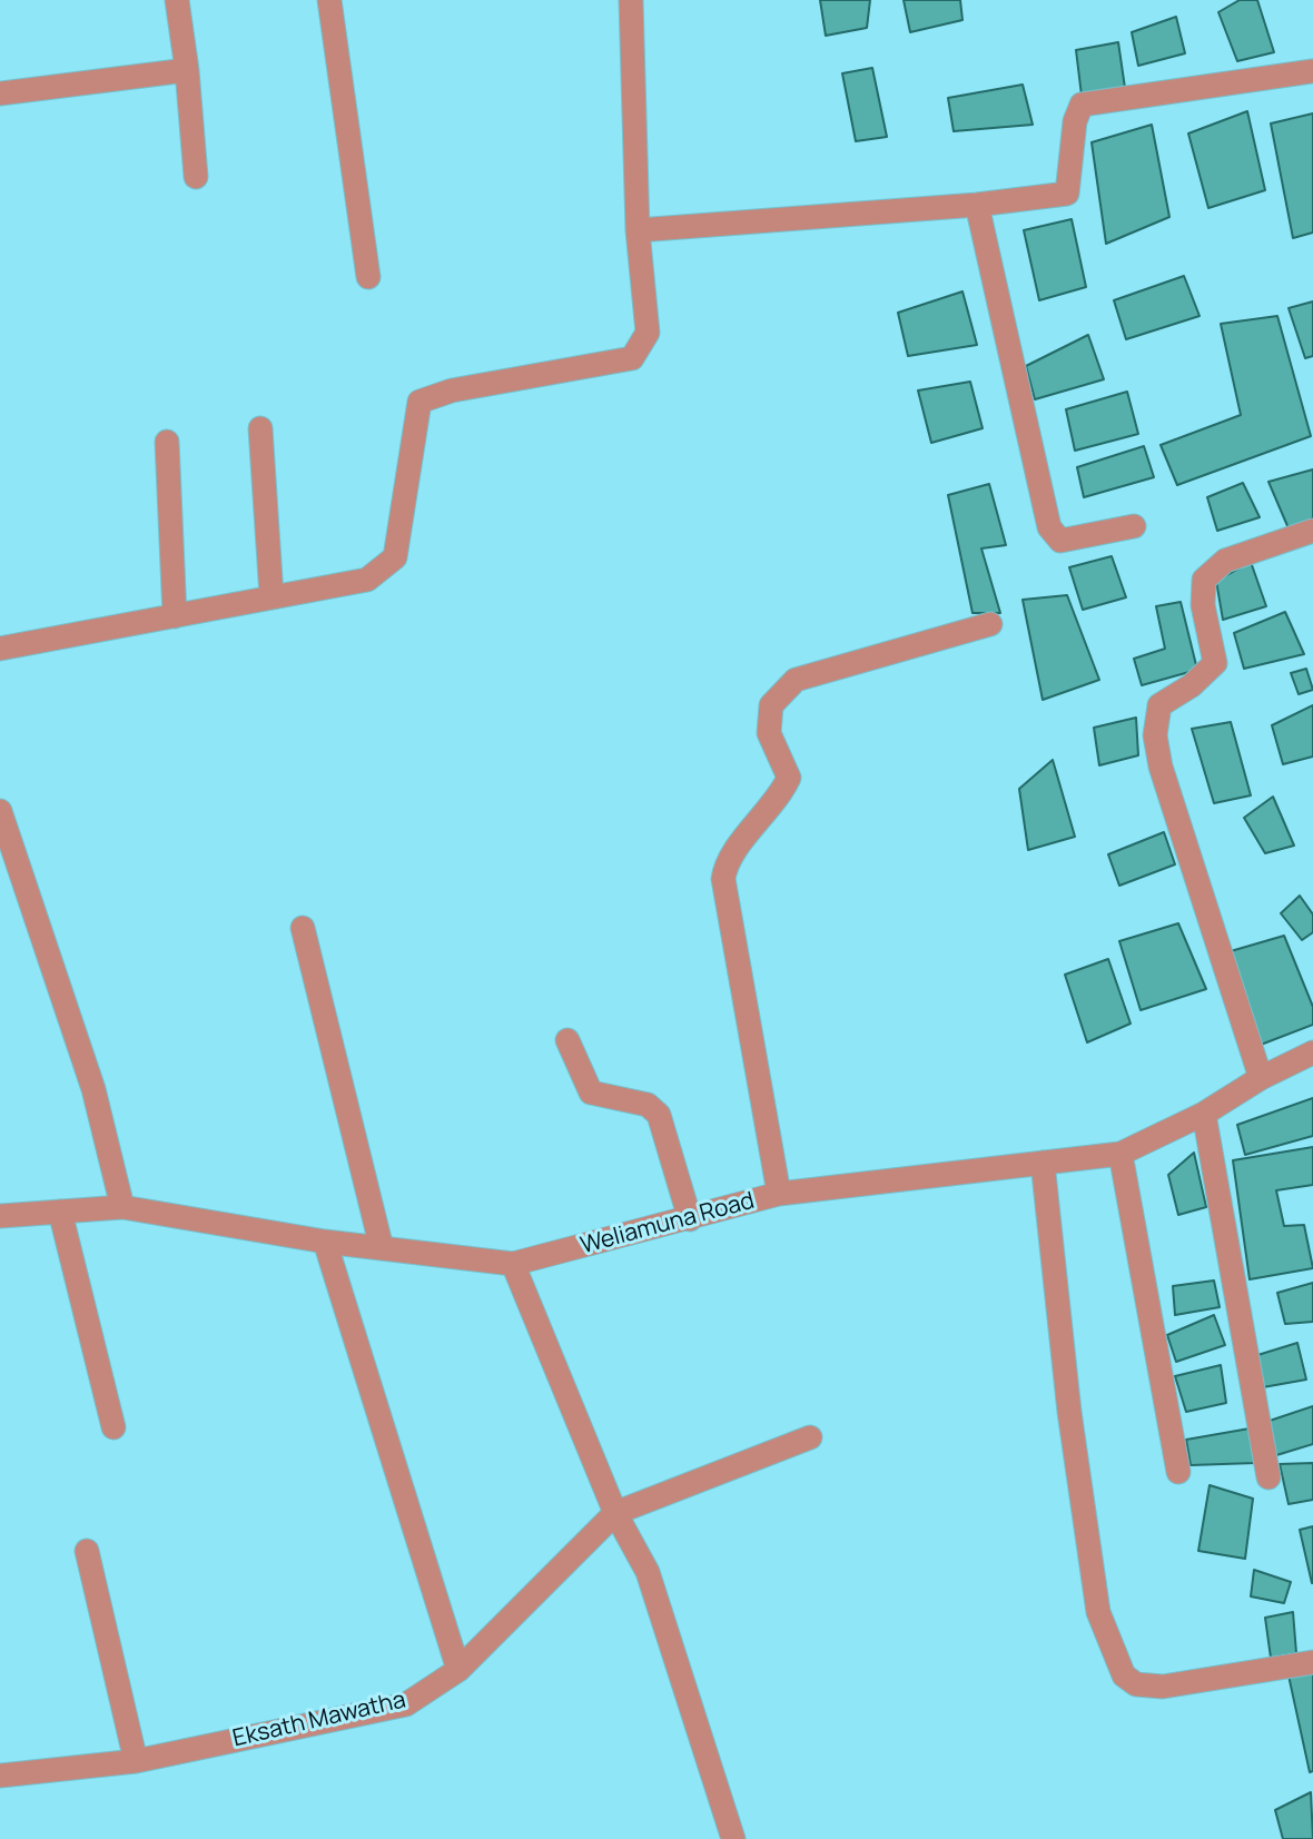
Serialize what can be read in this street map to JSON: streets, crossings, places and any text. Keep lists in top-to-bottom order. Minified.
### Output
{"streets":{"street":["Weliamuna Road","Eksath Mawatha"]}}
